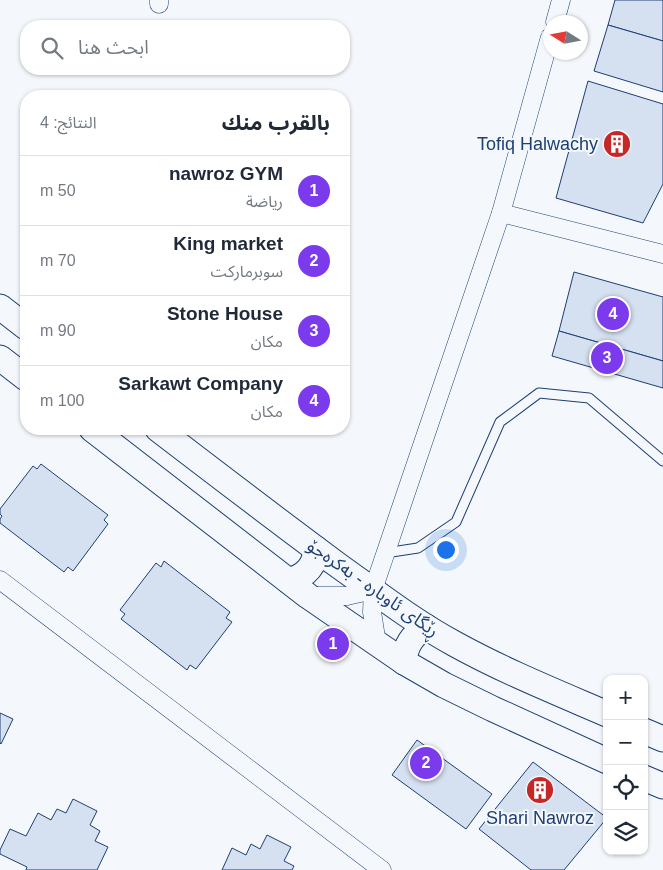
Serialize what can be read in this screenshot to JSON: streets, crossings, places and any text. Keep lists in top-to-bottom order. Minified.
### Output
{"streets":{"main road":["ڕێگای ئاوبارە - بەکرەجۆ"]},"places":{"building":["Tofiq Halwachy","Shari Nawroz"]},"north":"left","page":{"search":"ابحث هنا","heading":["بالقرب منك","النتائج: 4"],"list":[{"mark":"1","name":"nawroz GYM","note":"رياضة","value":"50 m"},{"mark":"2","name":"King market","note":"سوبرماركت","value":"70 m"},{"mark":"3","name":"Stone House","note":"مكان","value":"90 m"},{"mark":"4","name":"Sarkawt Company","note":"مكان","value":"100 m"}],"pins":["4","3","1","2"],"map_buttons":["+","−"]}}
